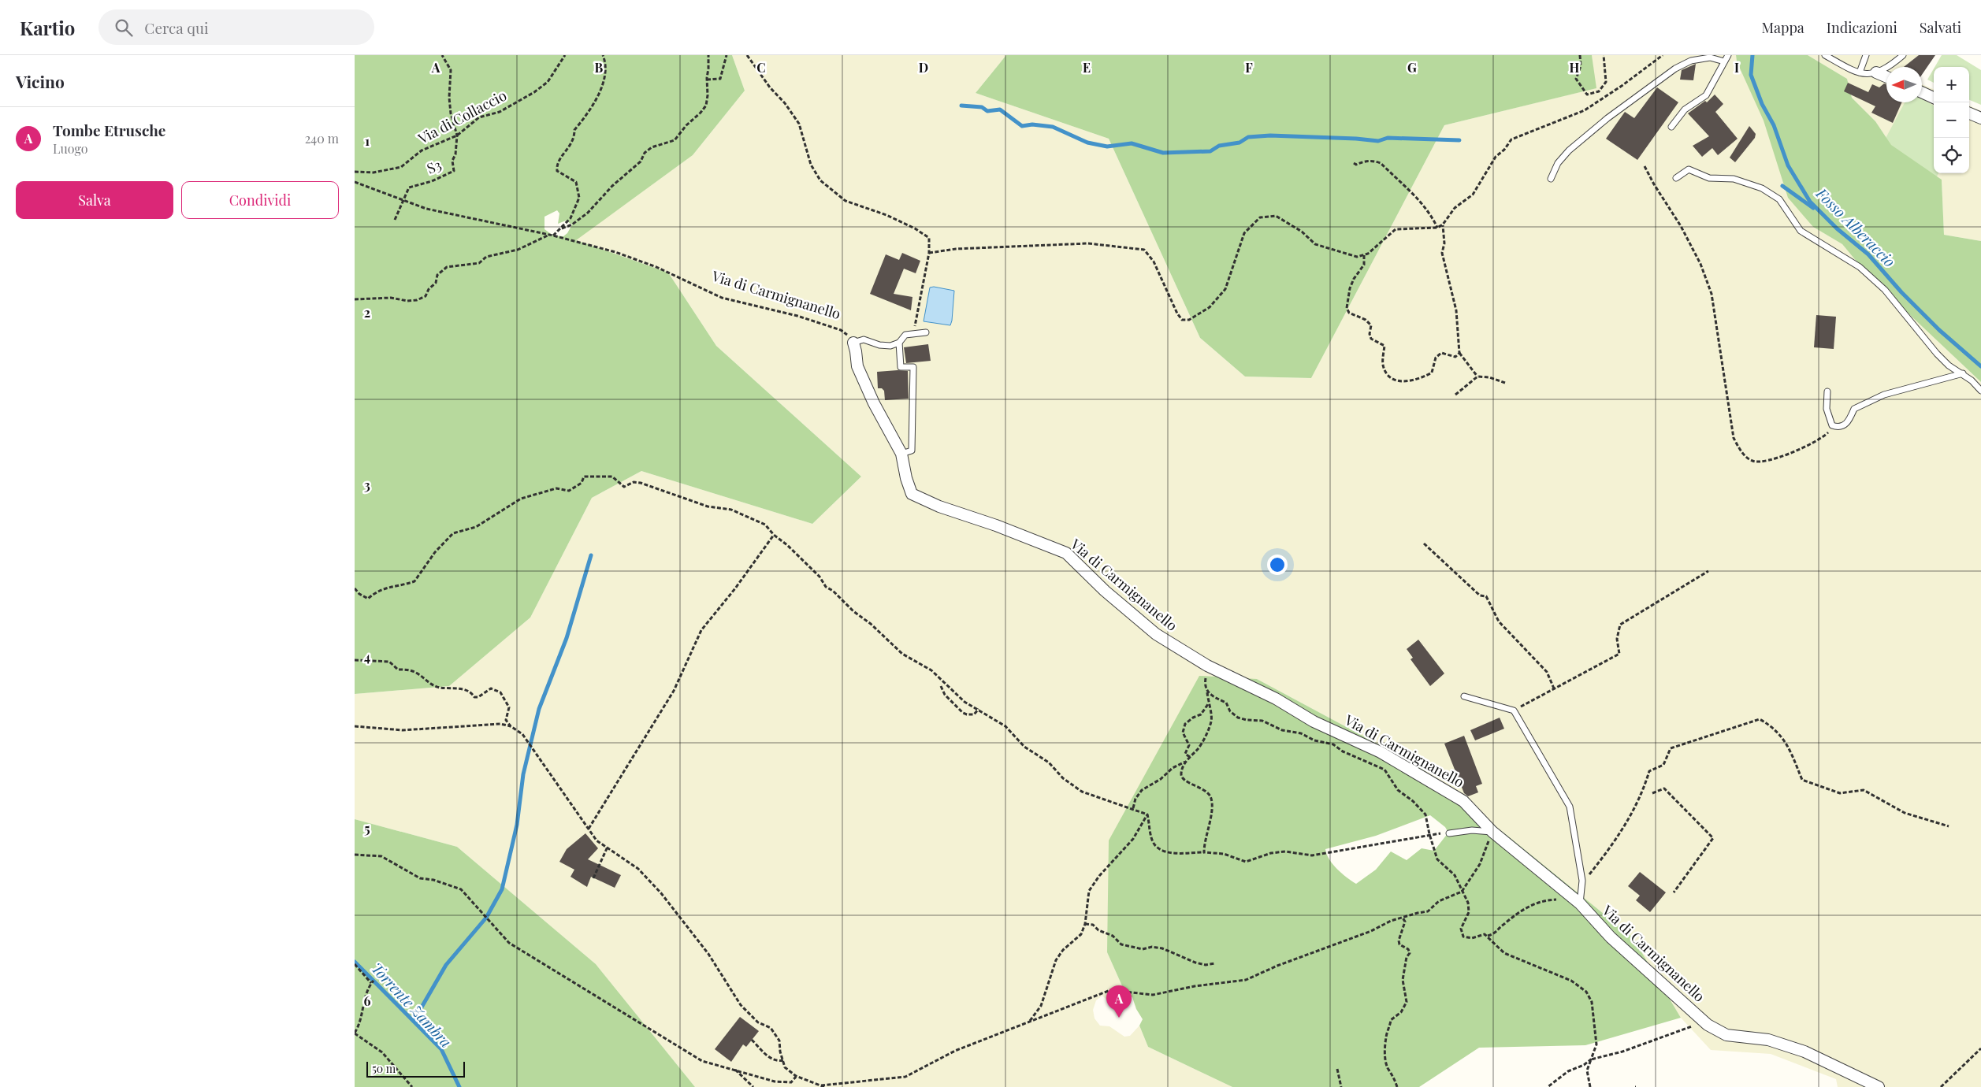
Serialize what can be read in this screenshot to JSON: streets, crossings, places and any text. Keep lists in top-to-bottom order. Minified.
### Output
{"streets":{"street":["Via di Carmignanello"],"path":["Via di Collaccio","S3"]},"crossings":[["Via di Collaccio","S3"]],"water":["Fosso Alberaccio","Torrente Zambra"],"scale_bar":"50 m","north":"left","page":{"header":"Kartio","search":"Cerca qui","nav":["Mappa","Indicazioni","Salvati"],"heading":"Vicino","map_buttons":["+","−"],"list":[{"mark":"A","name":"Tombe Etrusche","note":"Luogo","value":"240 m"}],"buttons":["Salva","Condividi"],"pins":"A","scale":"50 m"},"grid":{"columns":["A","B","C","D","E","F","G","H","I"],"rows":["1","2","3","4","5","6"]}}
